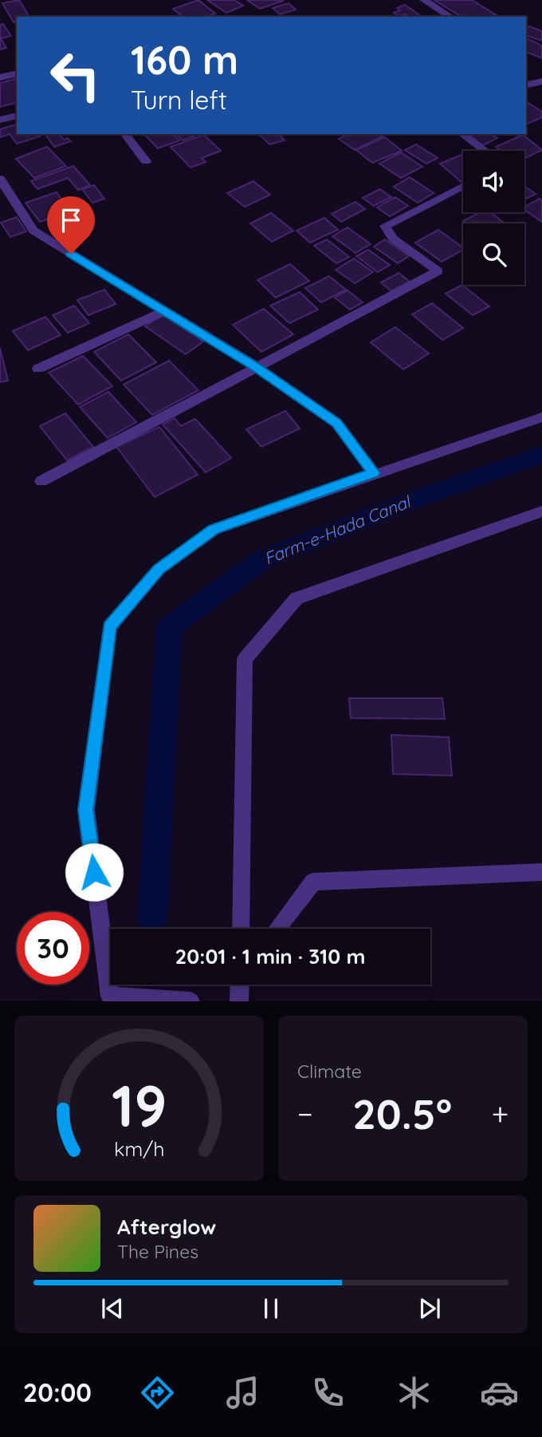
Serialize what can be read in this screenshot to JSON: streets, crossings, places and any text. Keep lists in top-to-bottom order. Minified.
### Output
{"water":["Farm-e-Hada Canal"],"page":{"turn":["160 m","Turn left"],"limit":"30","trip":"20:01 · 1 min · 310 m","tile":"Climate","heat":["−","20.5°","+"],"song":["Afterglow","The Pines"],"tabs":"20:00","gauge":["19","km/h"]}}
